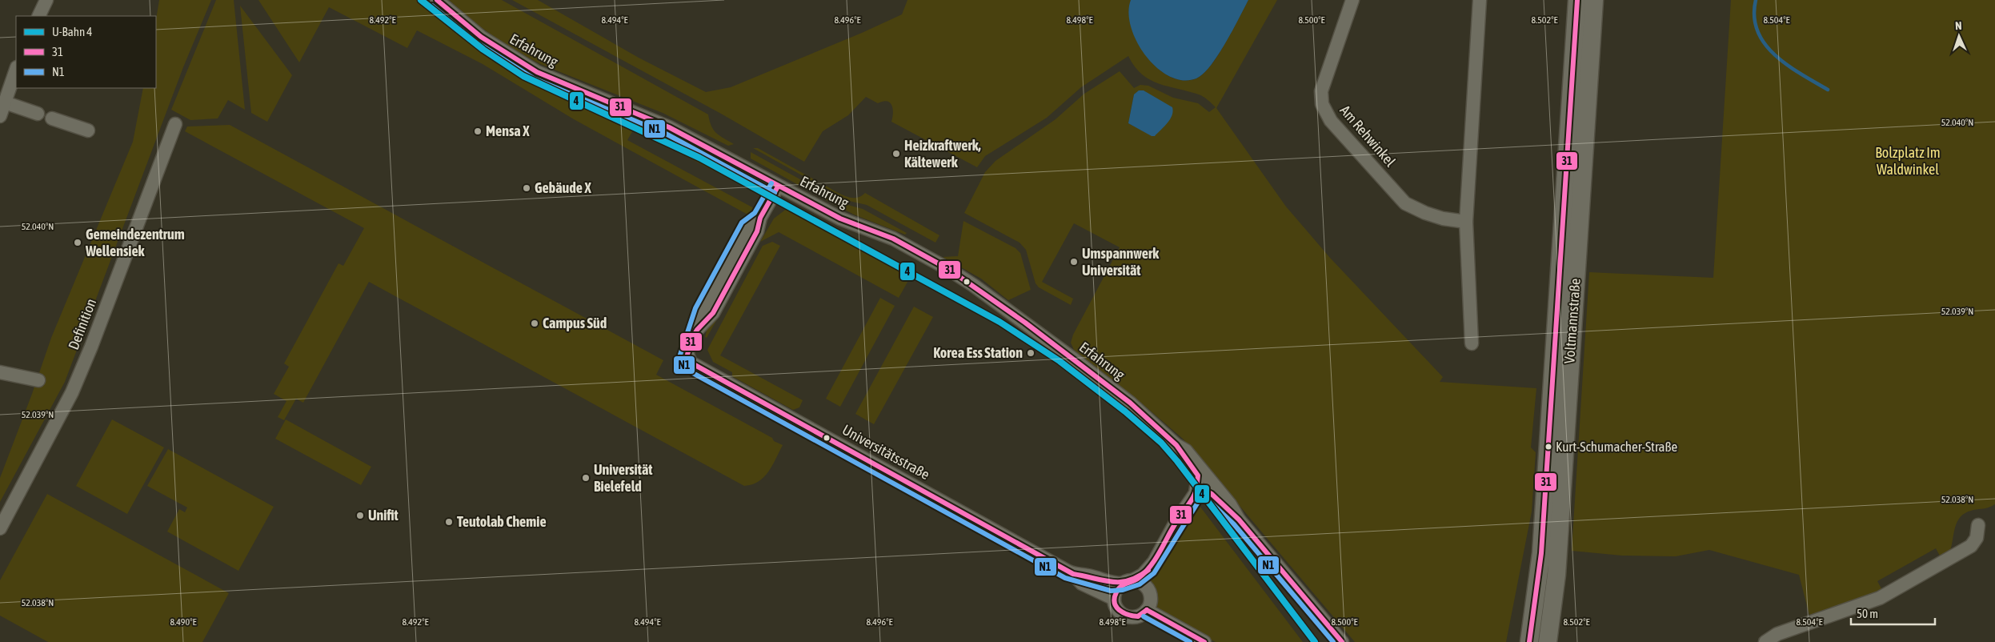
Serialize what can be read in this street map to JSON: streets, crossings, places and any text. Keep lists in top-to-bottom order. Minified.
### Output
{"streets":{"street":["Erfahrung","Am Rehwinkel","Voltmannstraße","Definition","Universitätsstraße"]},"crossings":[["Erfahrung","Universitätsstraße"]],"parks":["Bolzplatz Im Waldwinkel"],"places":["Mensa X","Heizkraftwerk, Kältewerk","Gebäude X","Gemeindezentrum Wellensiek","Umspannwerk Universität","Campus Süd","Korea Ess Station","Kurt-Schumacher-Straße","Universität Bielefeld","Unifit","Teutolab Chemie"],"lines":["metro line 4","transit line 31","transit line N1"],"legend":["U-Bahn 4","31","N1"],"scale_bar":"50 m","north":"top","coordinates":["8.492°E","8.494°E","8.496°E","8.498°E","8.500°E","8.502°E","8.504°E","52.040°N","52.039°N","52.038°N","8.490°E"]}
